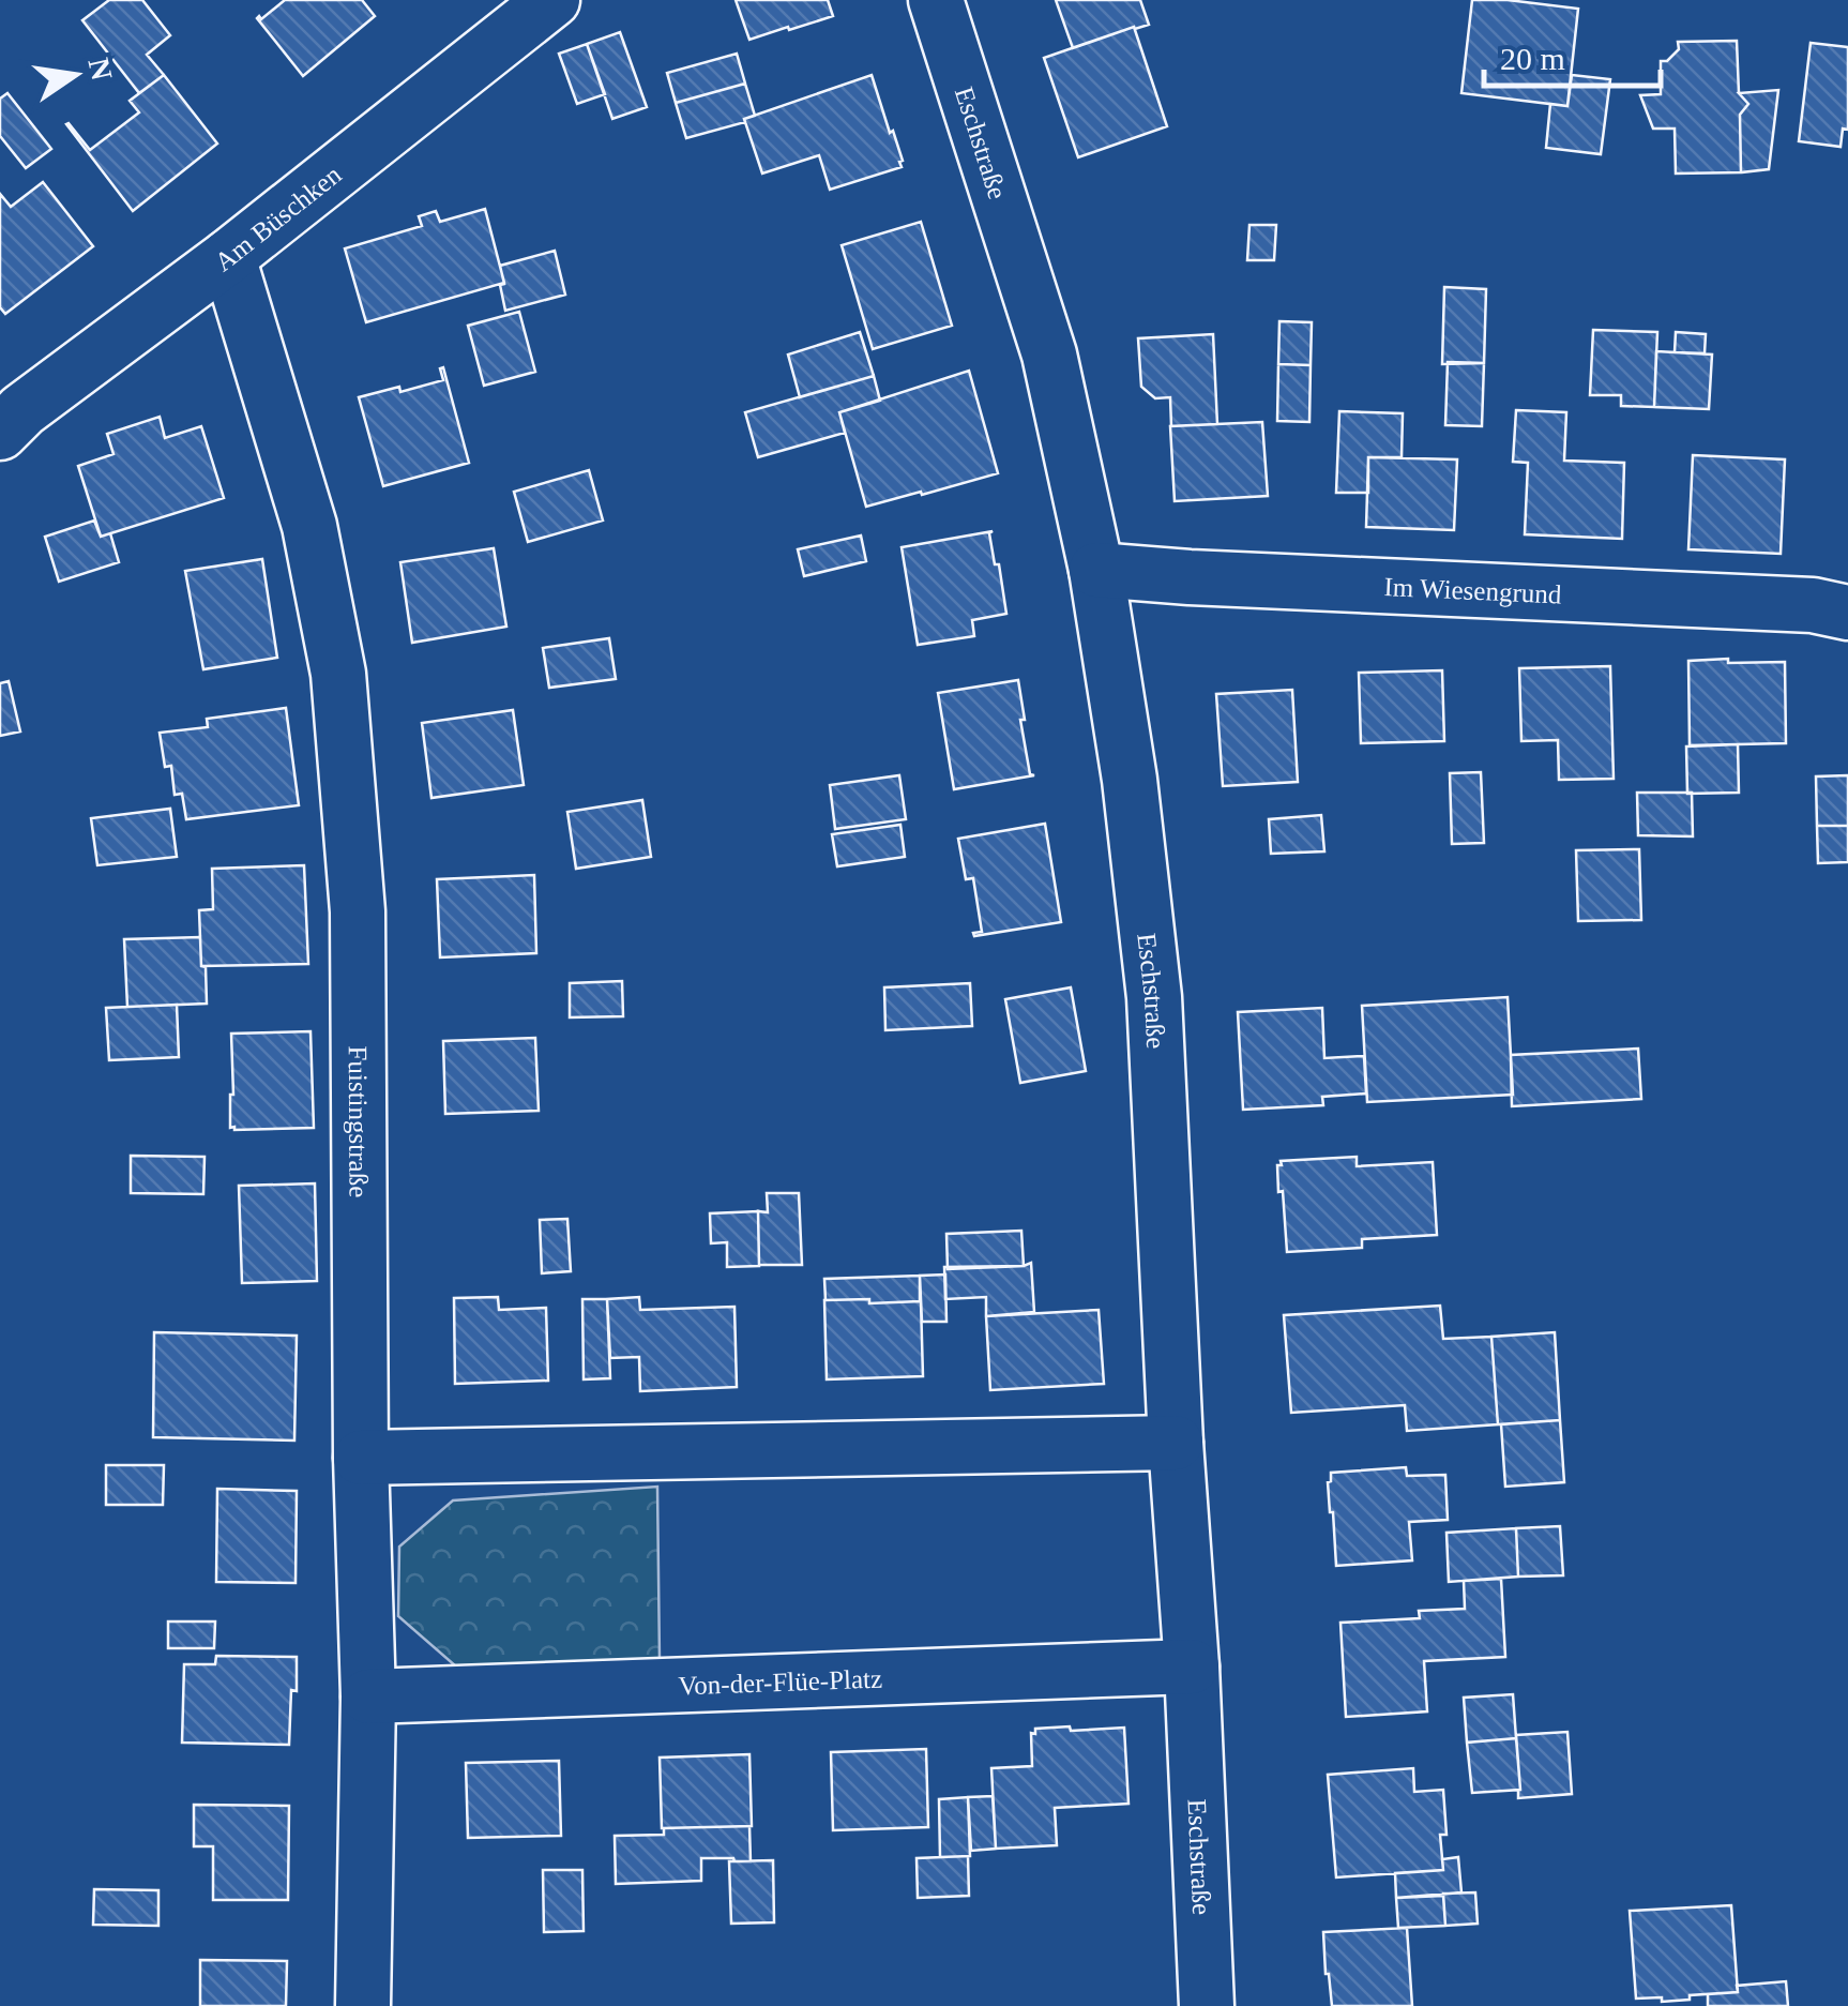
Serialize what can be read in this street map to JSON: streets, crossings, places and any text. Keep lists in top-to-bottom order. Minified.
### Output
{"streets":{"street":["Eschstraße","Am Büschken","Im Wiesengrund","Fuistingstraße","Von-der-Flüe-Platz"]},"crossings":[["Eschstraße","Im Wiesengrund"],["Eschstraße","Von-der-Flüe-Platz"],["Am Büschken","Fuistingstraße"],["Fuistingstraße","Von-der-Flüe-Platz"]],"scale_bar":"20 m","north":"right"}
